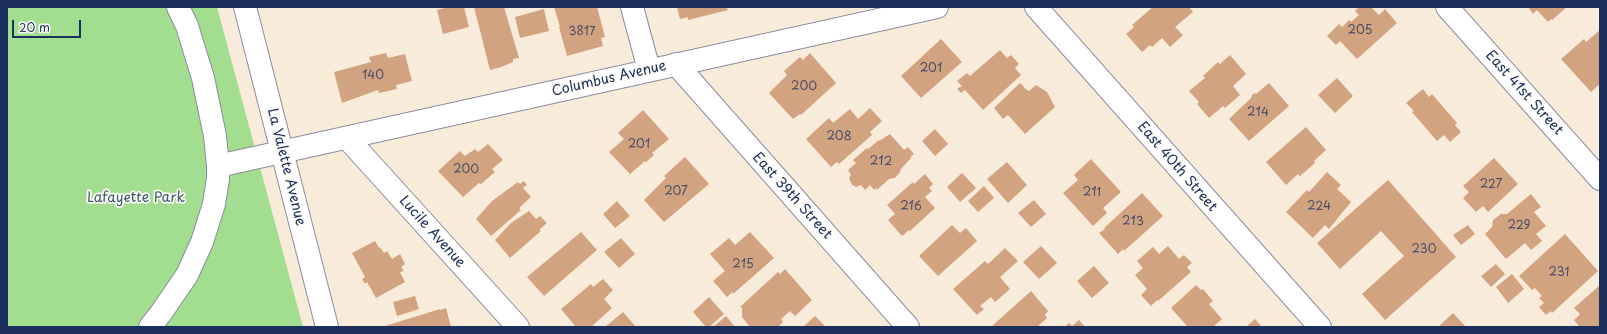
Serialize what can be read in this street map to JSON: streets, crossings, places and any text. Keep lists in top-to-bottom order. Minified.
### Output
{"streets":{"street":["Columbus Avenue","East 41st Street","La Valette Avenue","East 40th Street","East 39th Street","Lucile Avenue"]},"crossings":[["Columbus Avenue","La Valette Avenue"],["Columbus Avenue","East 39th Street"],["Columbus Avenue","Lucile Avenue"]],"parks":["Lafayette Park"],"house_numbers":["205","3817","201","140","200","214","208","201","212","200","227","207","211","216","224","213","229","230","215","231"],"scale_bar":"20 m"}
